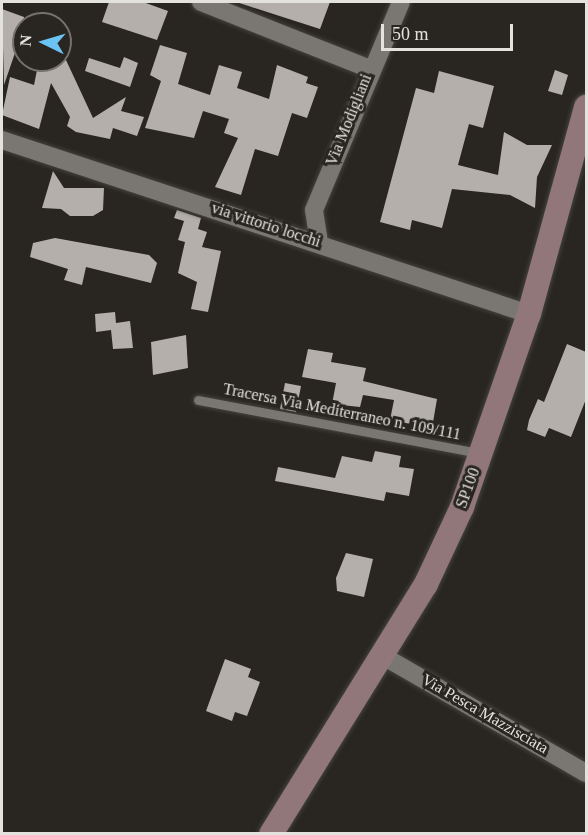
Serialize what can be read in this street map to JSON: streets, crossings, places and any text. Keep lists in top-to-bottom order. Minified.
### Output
{"streets":{"main road":["SP100"],"street":["Via Modigliani","via vittorio locchi","Via Pesca Mazzisciata"],"lane":["Tracersa Via Mediterraneo n. 109/111"]},"crossings":[["Via Modigliani","via vittorio locchi"],["via vittorio locchi","SP100"],["Tracersa Via Mediterraneo n. 109/111","SP100"],["SP100","Via Pesca Mazzisciata"]],"scale_bar":"50 m","north":"left"}
